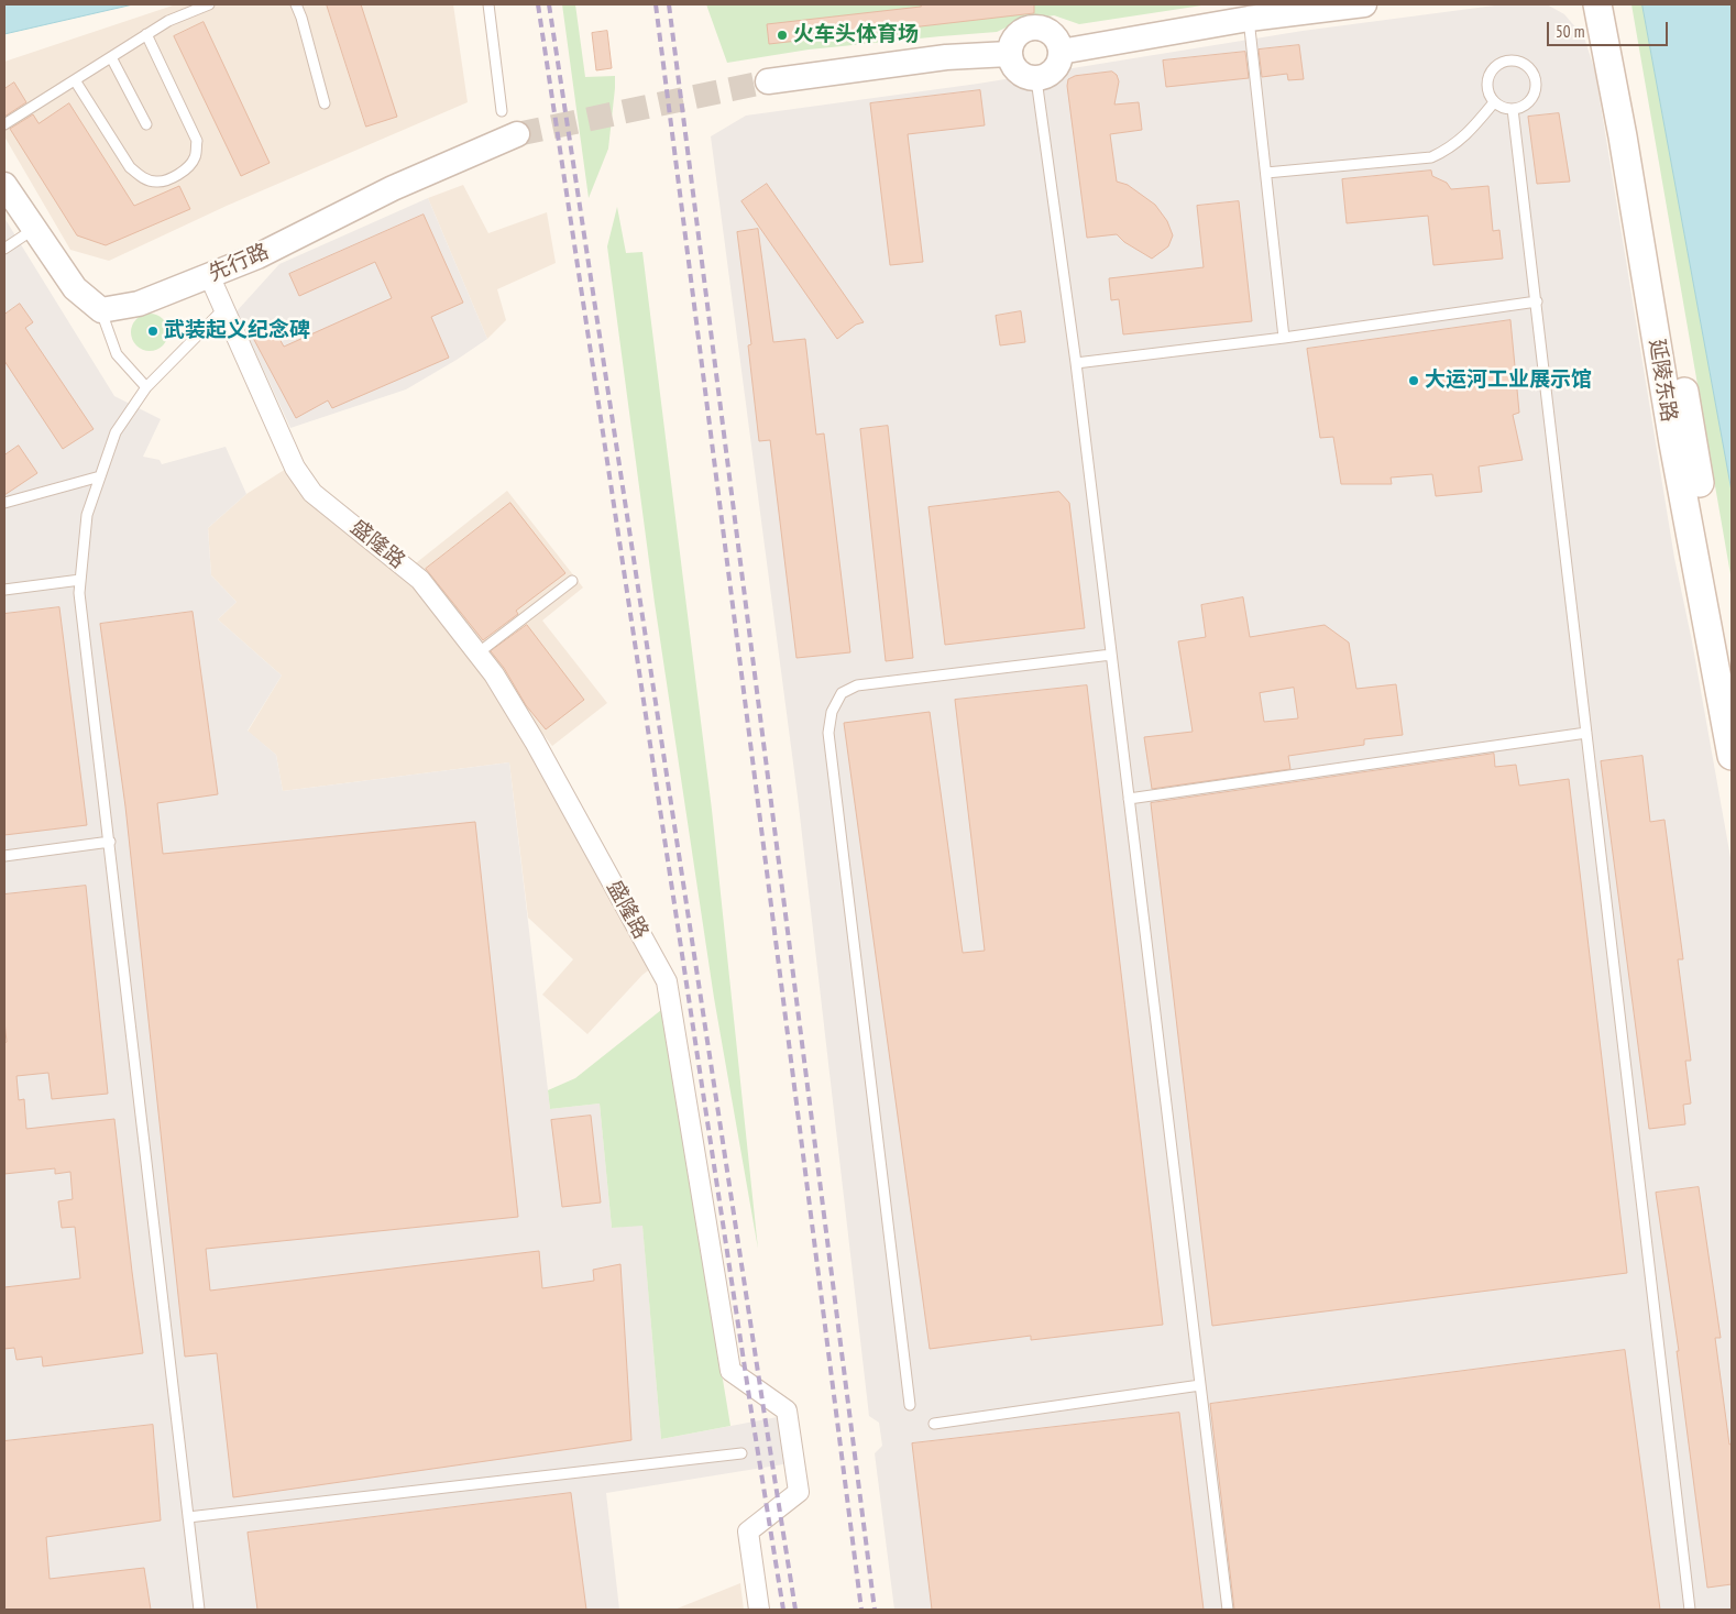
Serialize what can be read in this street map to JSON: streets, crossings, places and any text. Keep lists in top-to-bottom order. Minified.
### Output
{"streets":{"main road":["延陵东路"],"street":["先行路","盛隆路"]},"crossings":[["先行路","盛隆路"]],"places":["火车头体育场","武装起义纪念碑","大运河工业展示馆"],"scale_bar":"50 m"}
